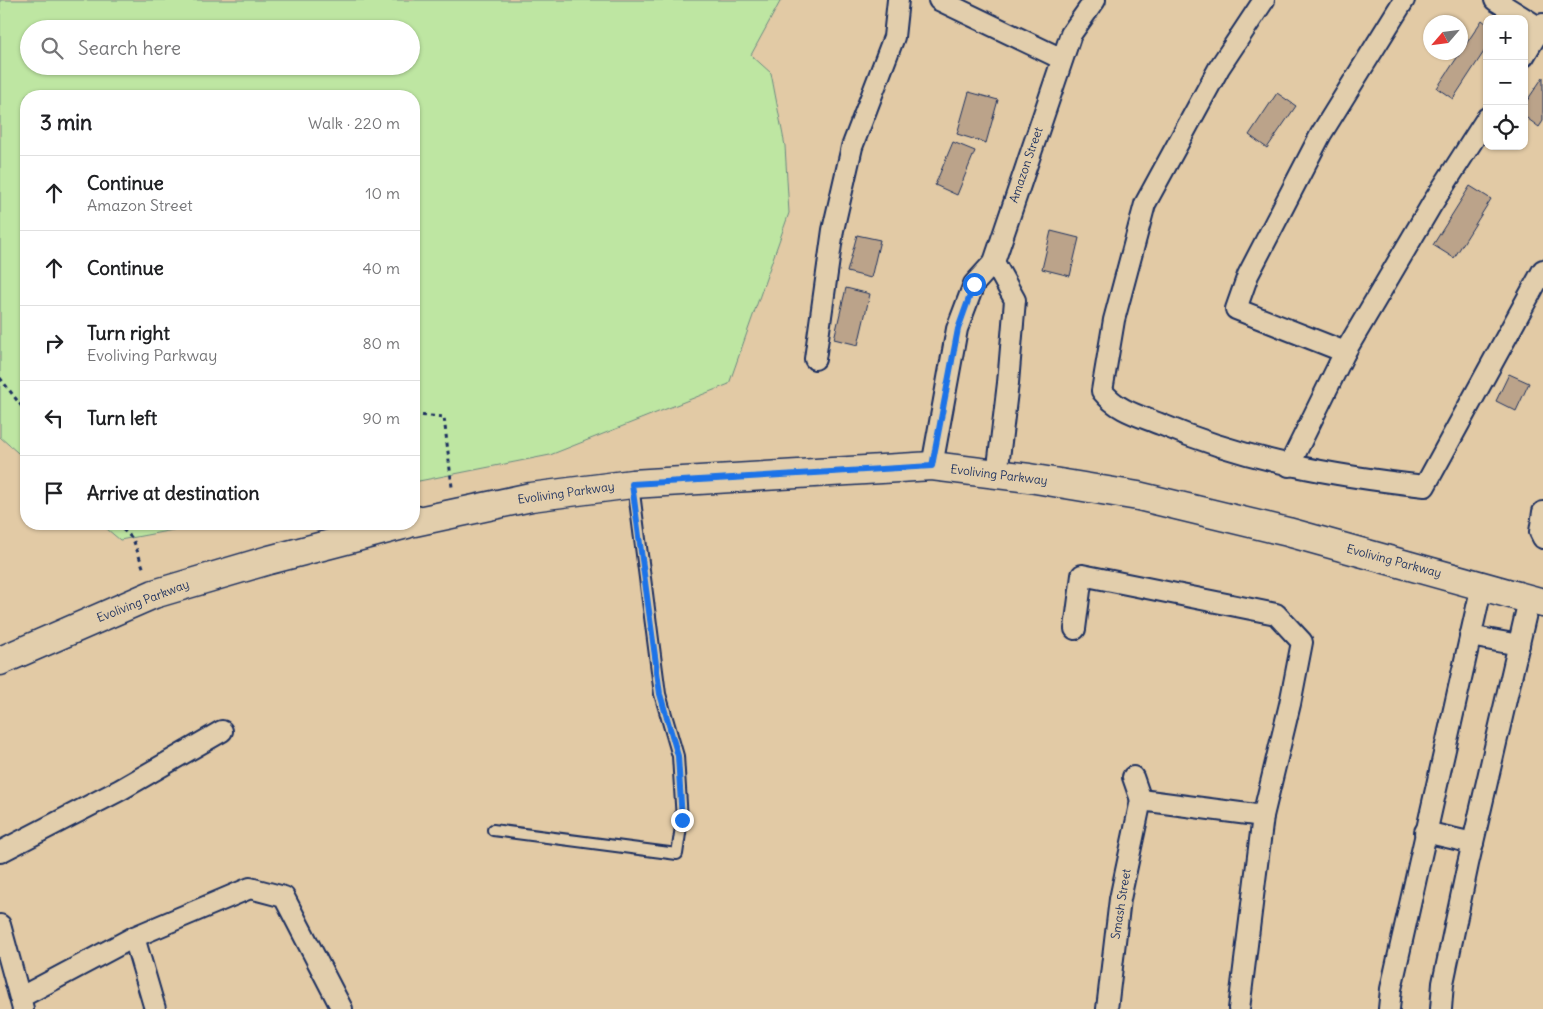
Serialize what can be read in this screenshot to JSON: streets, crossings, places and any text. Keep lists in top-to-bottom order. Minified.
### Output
{"streets":{"street":["Amazon Street","Evoliving Parkway","Smash Street"]},"crossings":[["Amazon Street","Evoliving Parkway"]],"north":"bottom left","page":{"map_buttons":["+","−"],"search":"Search here","heading":["3 min","Walk · 220 m"],"list":[["Continue","Amazon Street","10 m"],["Continue","40 m"],["Turn right","Evoliving Parkway","80 m"],["Turn left","90 m"],"Arrive at destination"]}}
